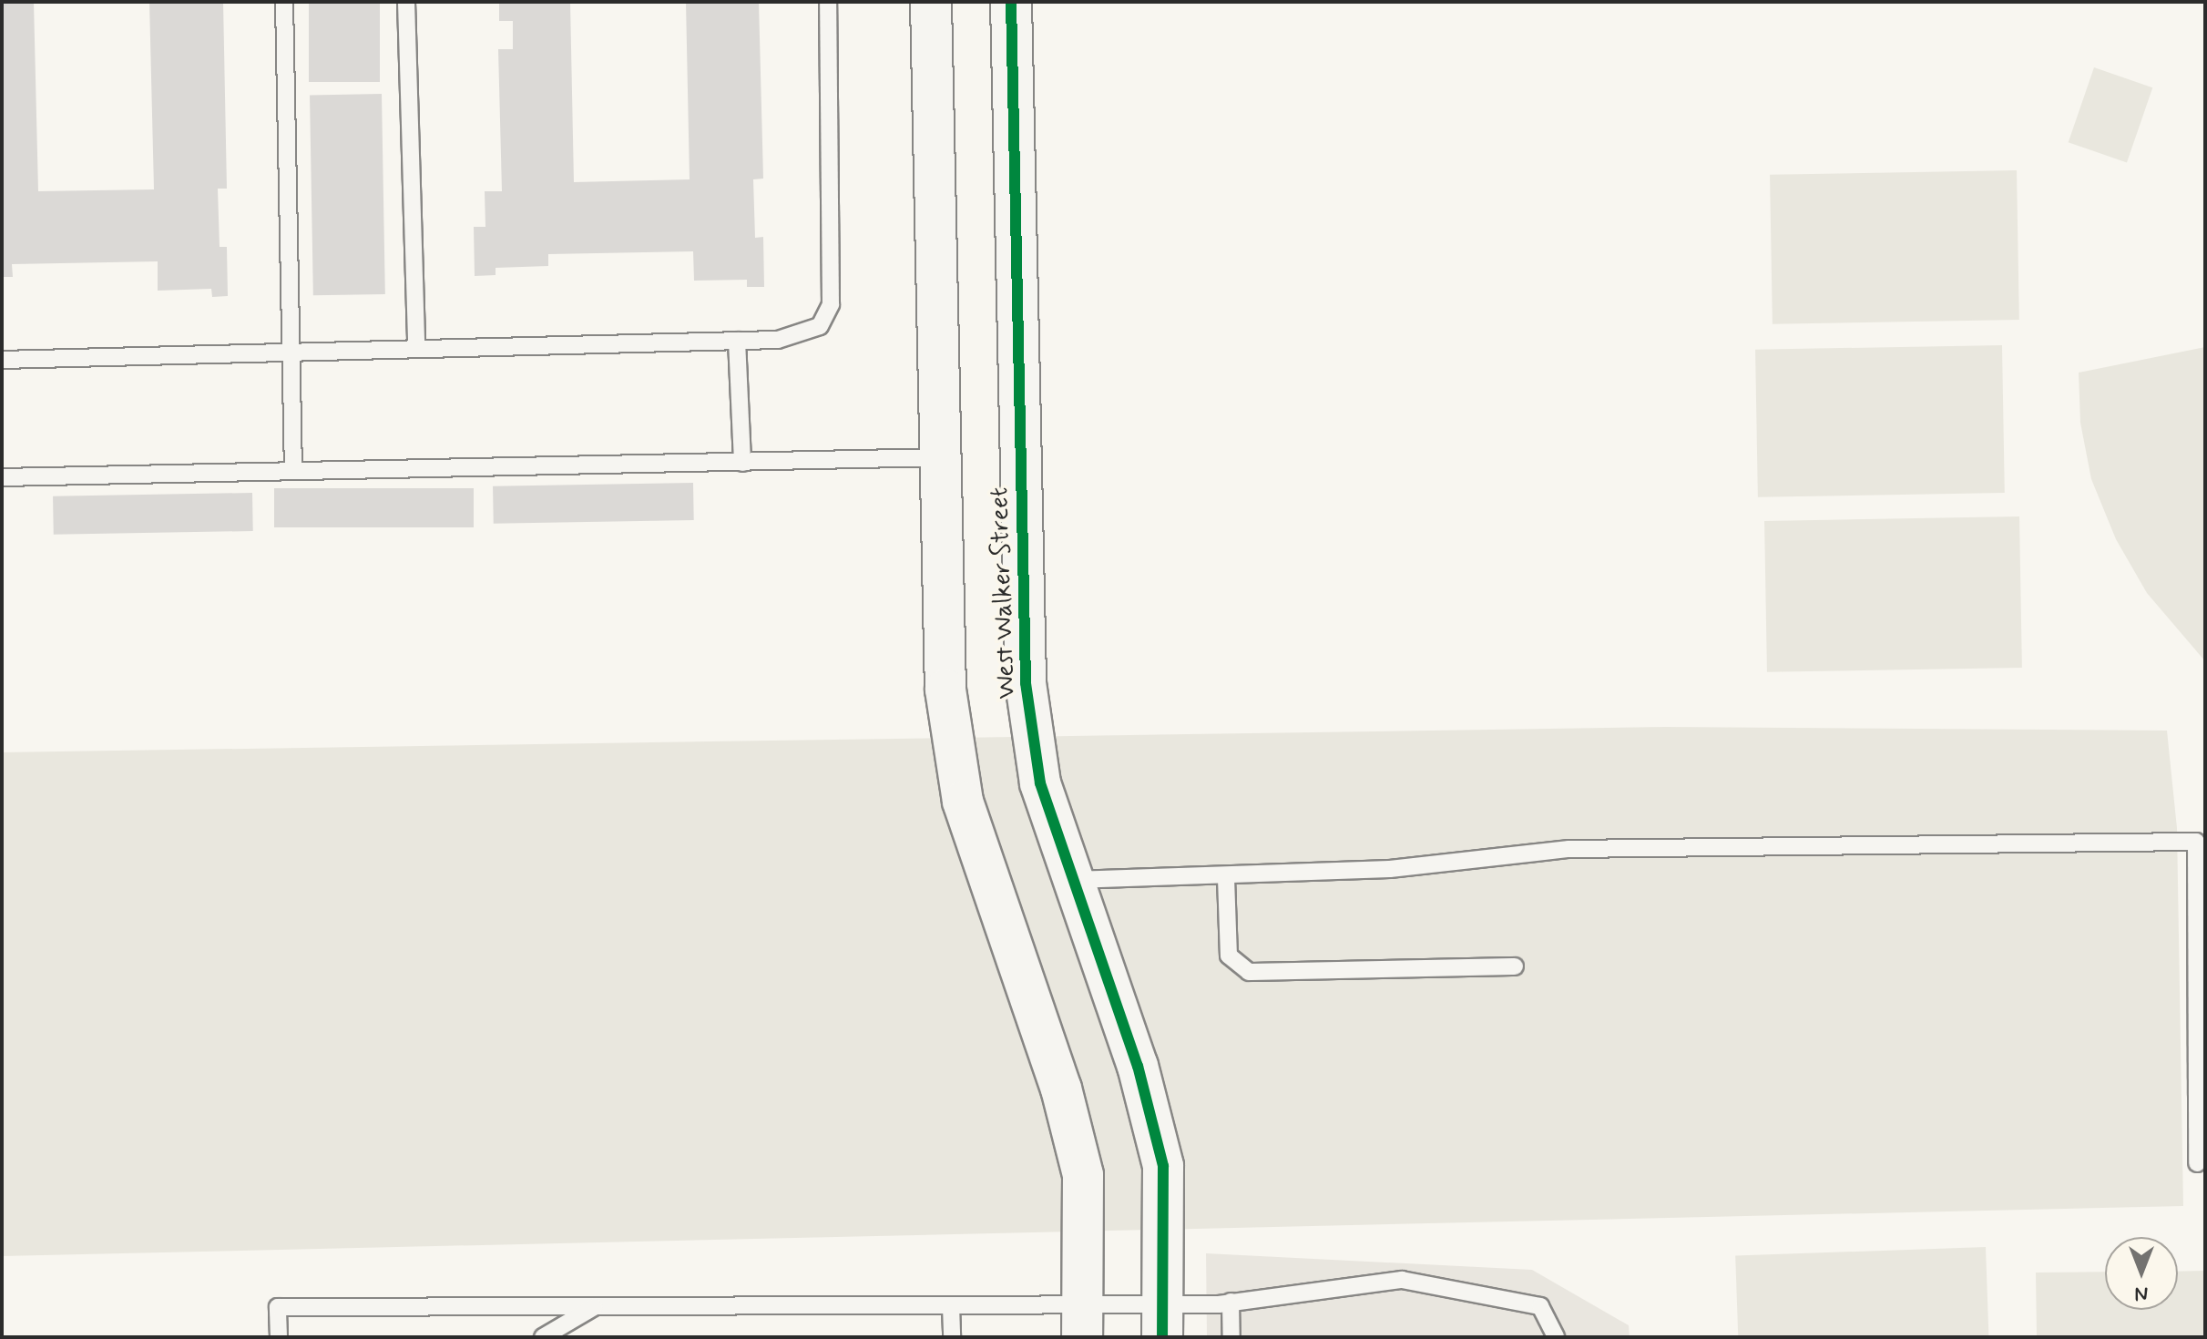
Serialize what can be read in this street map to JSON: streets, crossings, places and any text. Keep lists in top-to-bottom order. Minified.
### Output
{"streets":{"street":["West Walker Street"]},"north":"bottom"}
